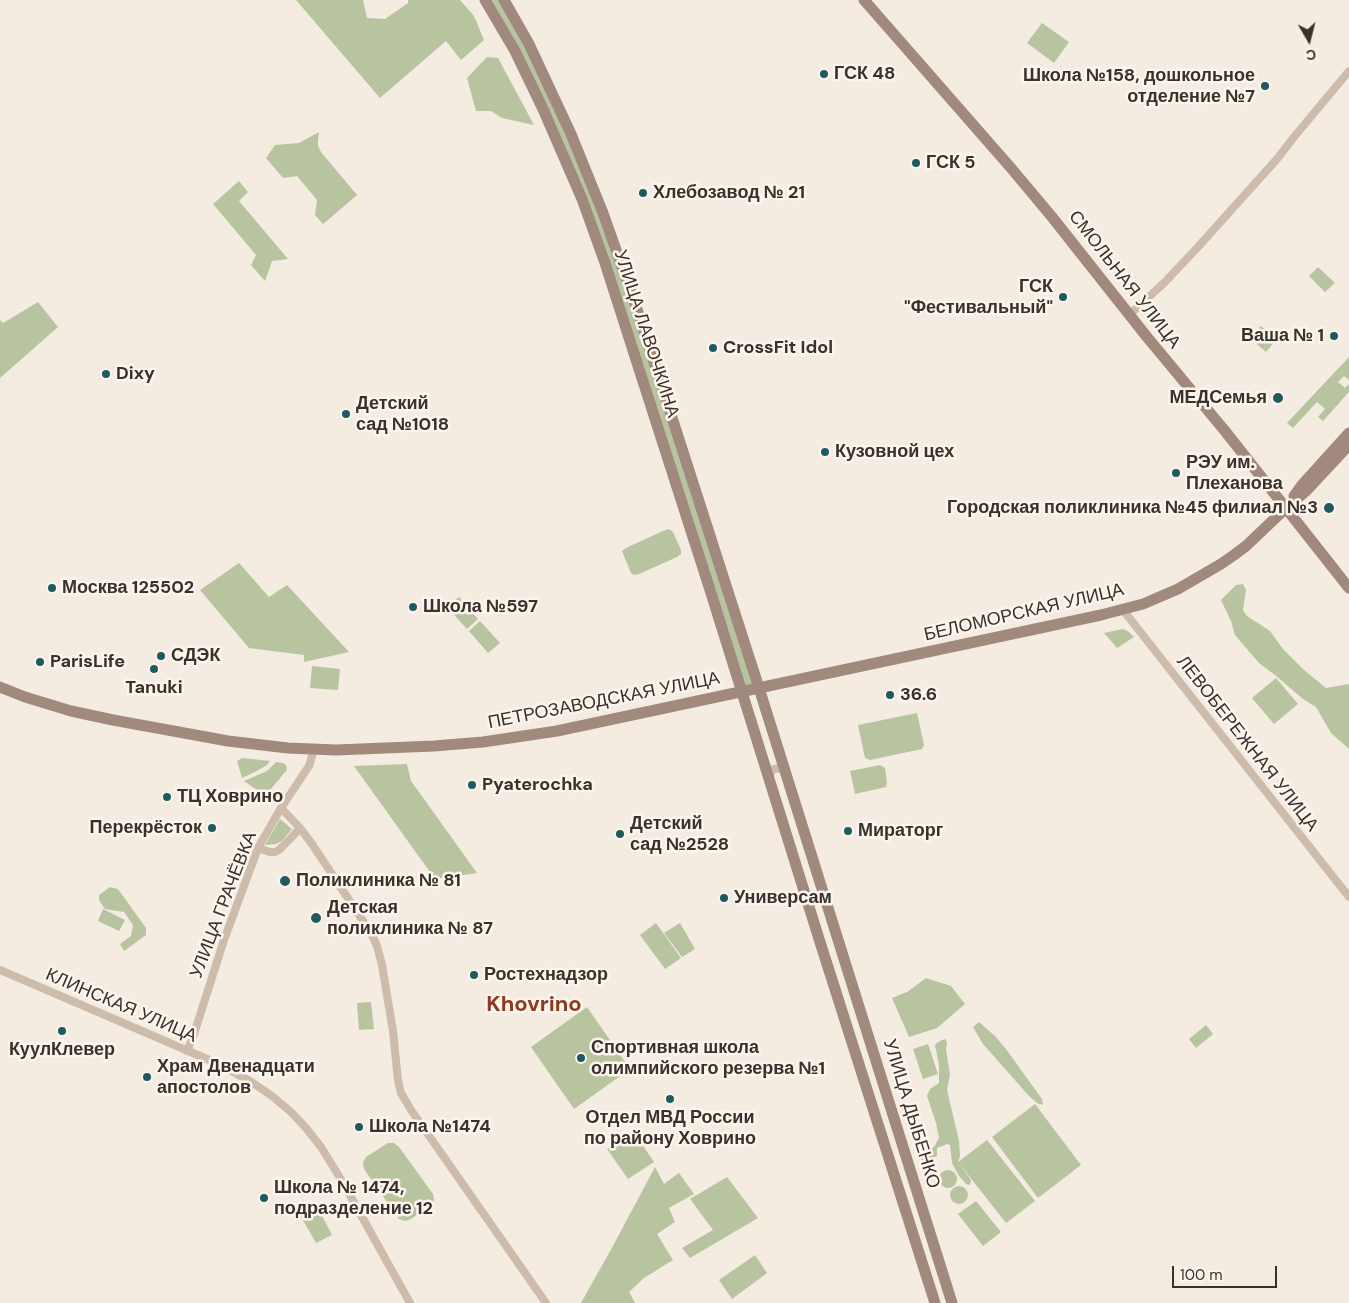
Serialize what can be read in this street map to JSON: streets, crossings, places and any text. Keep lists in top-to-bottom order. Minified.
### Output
{"streets":{"main road":["СМОЛЬНАЯ УЛИЦА","УЛИЦА ЛАВОЧКИНА","БЕЛОМОРСКАЯ УЛИЦА","ПЕТРОЗАВОДСКАЯ УЛИЦА","УЛИЦА ДЫБЕНКО"],"street":["ЛЕВОБЕРЕЖНАЯ УЛИЦА","УЛИЦА ГРАЧЁВКА","КЛИНСКАЯ УЛИЦА"]},"crossings":[["СМОЛЬНАЯ УЛИЦА","БЕЛОМОРСКАЯ УЛИЦА"],["УЛИЦА ЛАВОЧКИНА","БЕЛОМОРСКАЯ УЛИЦА"],["УЛИЦА ЛАВОЧКИНА","ПЕТРОЗАВОДСКАЯ УЛИЦА"],["УЛИЦА ЛАВОЧКИНА","УЛИЦА ДЫБЕНКО"],["БЕЛОМОРСКАЯ УЛИЦА","ПЕТРОЗАВОДСКАЯ УЛИЦА"],["БЕЛОМОРСКАЯ УЛИЦА","ЛЕВОБЕРЕЖНАЯ УЛИЦА"],["БЕЛОМОРСКАЯ УЛИЦА","УЛИЦА ДЫБЕНКО"],["ПЕТРОЗАВОДСКАЯ УЛИЦА","УЛИЦА ГРАЧЁВКА"],["ПЕТРОЗАВОДСКАЯ УЛИЦА","УЛИЦА ДЫБЕНКО"],["УЛИЦА ГРАЧЁВКА","КЛИНСКАЯ УЛИЦА"]],"districts":["Khovrino"],"places":["ГСК 48","Школа №158, дошкольное отделение №7","ГСК 5","Хлебозавод № 21","ГСК \"Фестивальный\"","Ваша № 1","CrossFit Idol","Dixy","МЕДСемья","Детский сад №1018","Кузовной цех","РЭУ им. Плеханова","Городская поликлиника №45 филиал №3","Москва 125502","Школа №597","СДЭК","ParisLife","Tanuki","36.6","Pyaterochka","ТЦ Ховрино","Перекрёсток","Мираторг","Детский сад №2528","Поликлиника № 81","Универсам","Детская поликлиника № 87","Ростехнадзор","КуулКлевер","Спортивная школа олимпийского резерва №1","Храм Двенадцати апостолов","Отдел МВД России по району Ховрино","Школа №1474","Школа № 1474, подразделение 12"],"scale_bar":"100 m","north":"bottom"}
